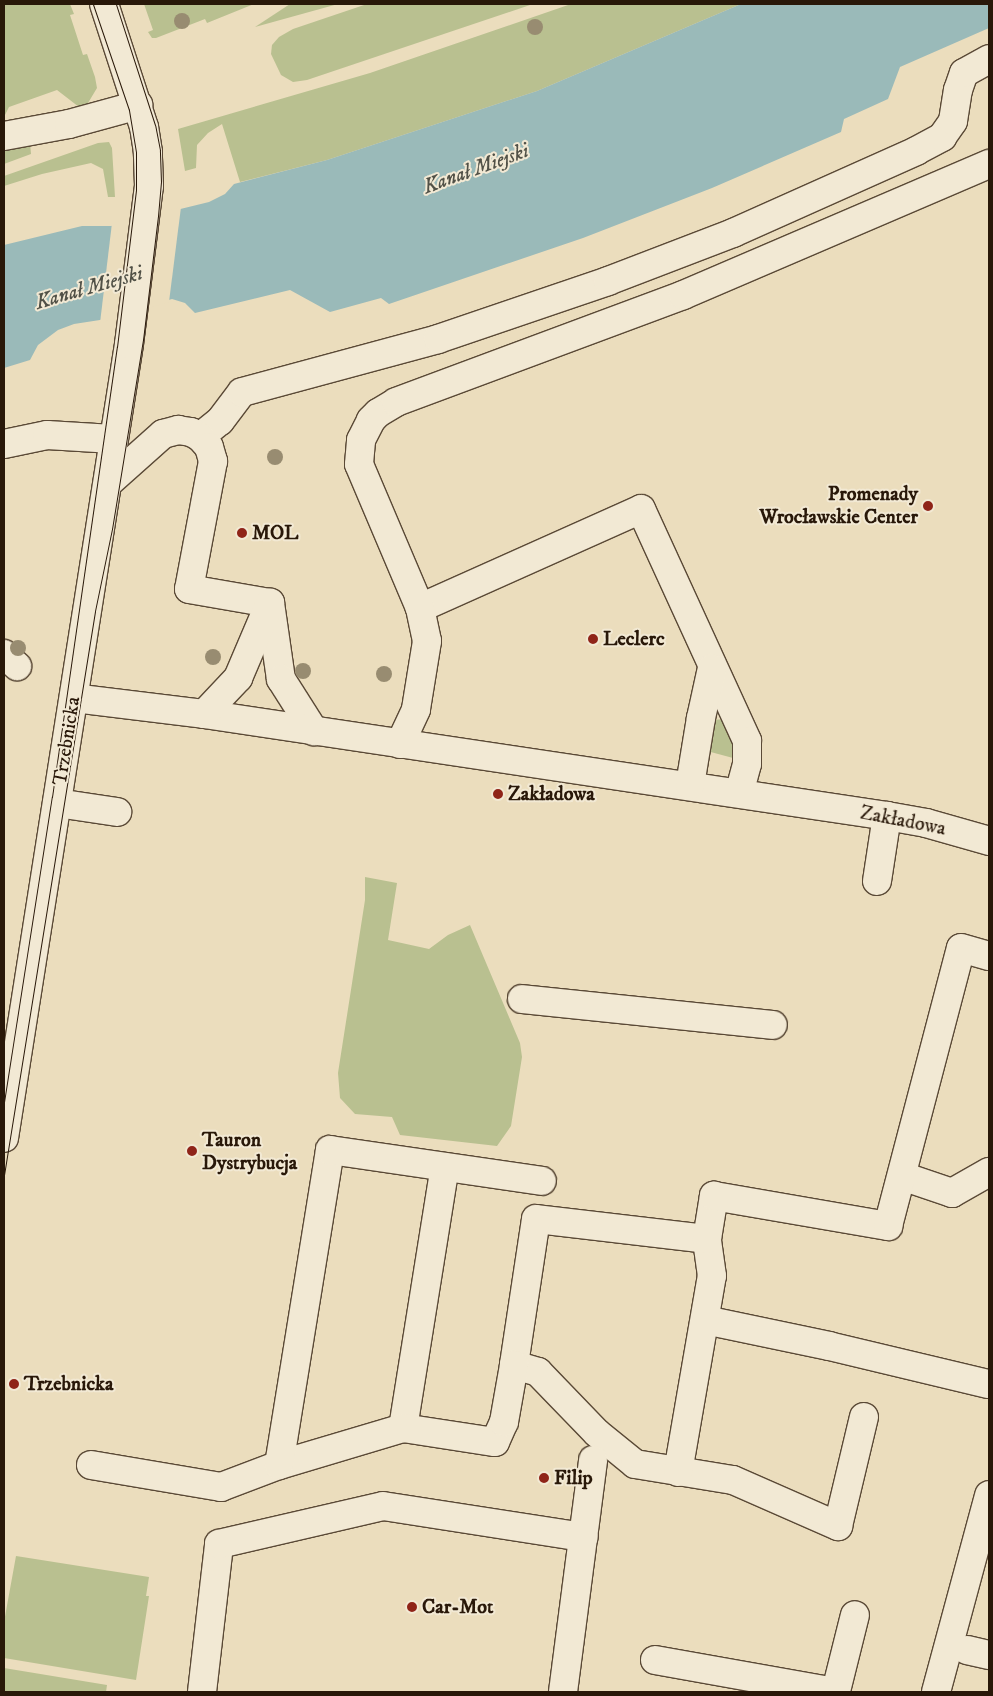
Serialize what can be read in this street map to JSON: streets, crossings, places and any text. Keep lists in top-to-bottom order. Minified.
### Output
{"streets":{"street":["Trzebnicka","Zakładowa"]},"crossings":[["Trzebnicka","Zakładowa"]],"water":["Kanał Miejski"],"places":["Promenady Wrocławskie Center","MOL","Leclerc","Zakładowa","Tauron Dystrybucja","Trzebnicka","Filip","Car-Mot"]}
